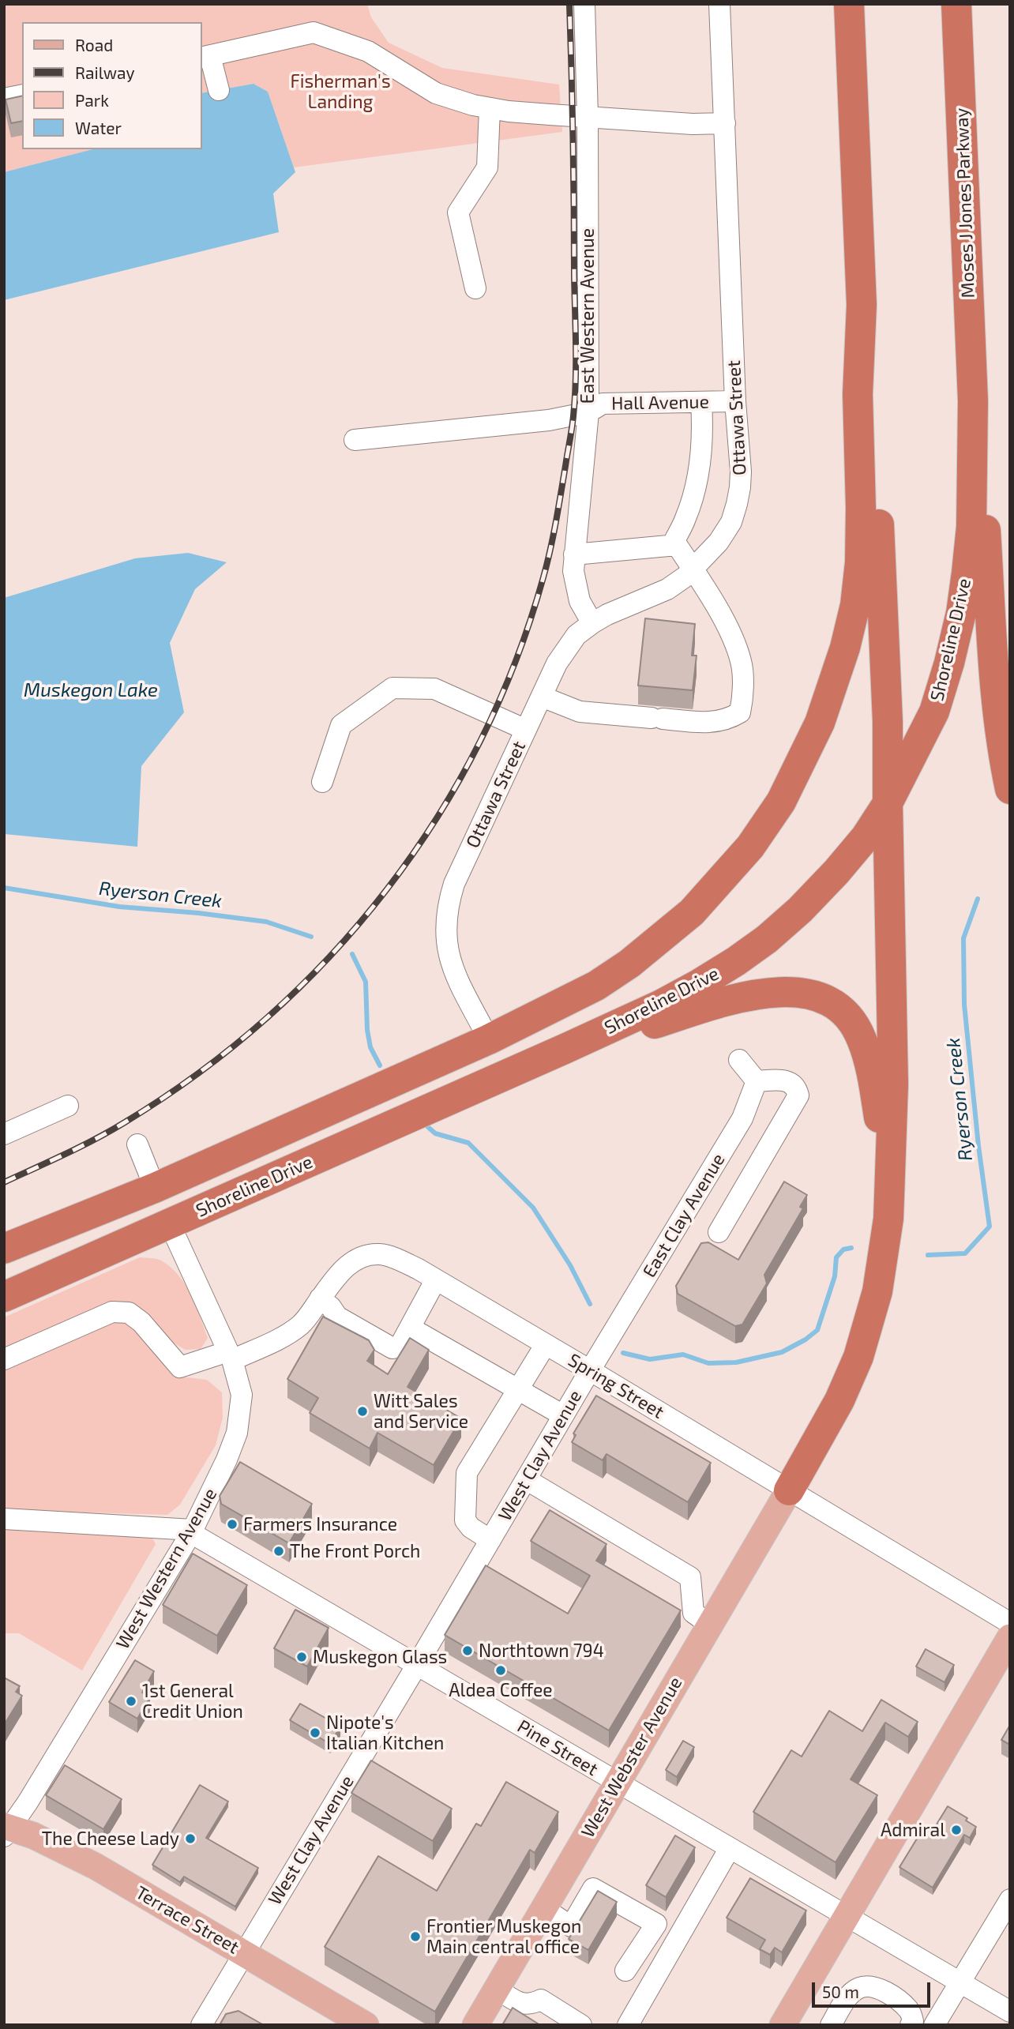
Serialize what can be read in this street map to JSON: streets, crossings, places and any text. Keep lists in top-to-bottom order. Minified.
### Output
{"streets":{"highway":["Moses J Jones Parkway","Shoreline Drive"],"main road":["West Webster Avenue","Terrace Street"],"street":["East Western Avenue","Hall Avenue","Ottawa Street","East Clay Avenue","Spring Street","West Clay Avenue","West Western Avenue","Pine Street"]},"crossings":[["Moses J Jones Parkway","Shoreline Drive"],["East Western Avenue","Hall Avenue"],["East Western Avenue","Ottawa Street"],["Hall Avenue","Ottawa Street"],["Shoreline Drive","West Western Avenue"],["East Clay Avenue","Spring Street"],["East Clay Avenue","West Clay Avenue"],["Spring Street","West Clay Avenue"],["Spring Street","West Western Avenue"],["Spring Street","West Webster Avenue"],["West Clay Avenue","Pine Street"],["West Clay Avenue","Terrace Street"],["West Western Avenue","Pine Street"],["West Western Avenue","Terrace Street"],["Pine Street","West Webster Avenue"]],"water":["Muskegon Lake","Ryerson Creek"],"parks":["Fisherman's Landing"],"places":["Witt Sales and Service","Farmers Insurance","The Front Porch","Northtown 794","Muskegon Glass","Aldea Coffee","1st General Credit Union","Nipote's Italian Kitchen","Admiral","The Cheese Lady","Frontier Muskegon Main central office"],"legend":["Road","Railway","Park","Water"],"scale_bar":"50 m"}
